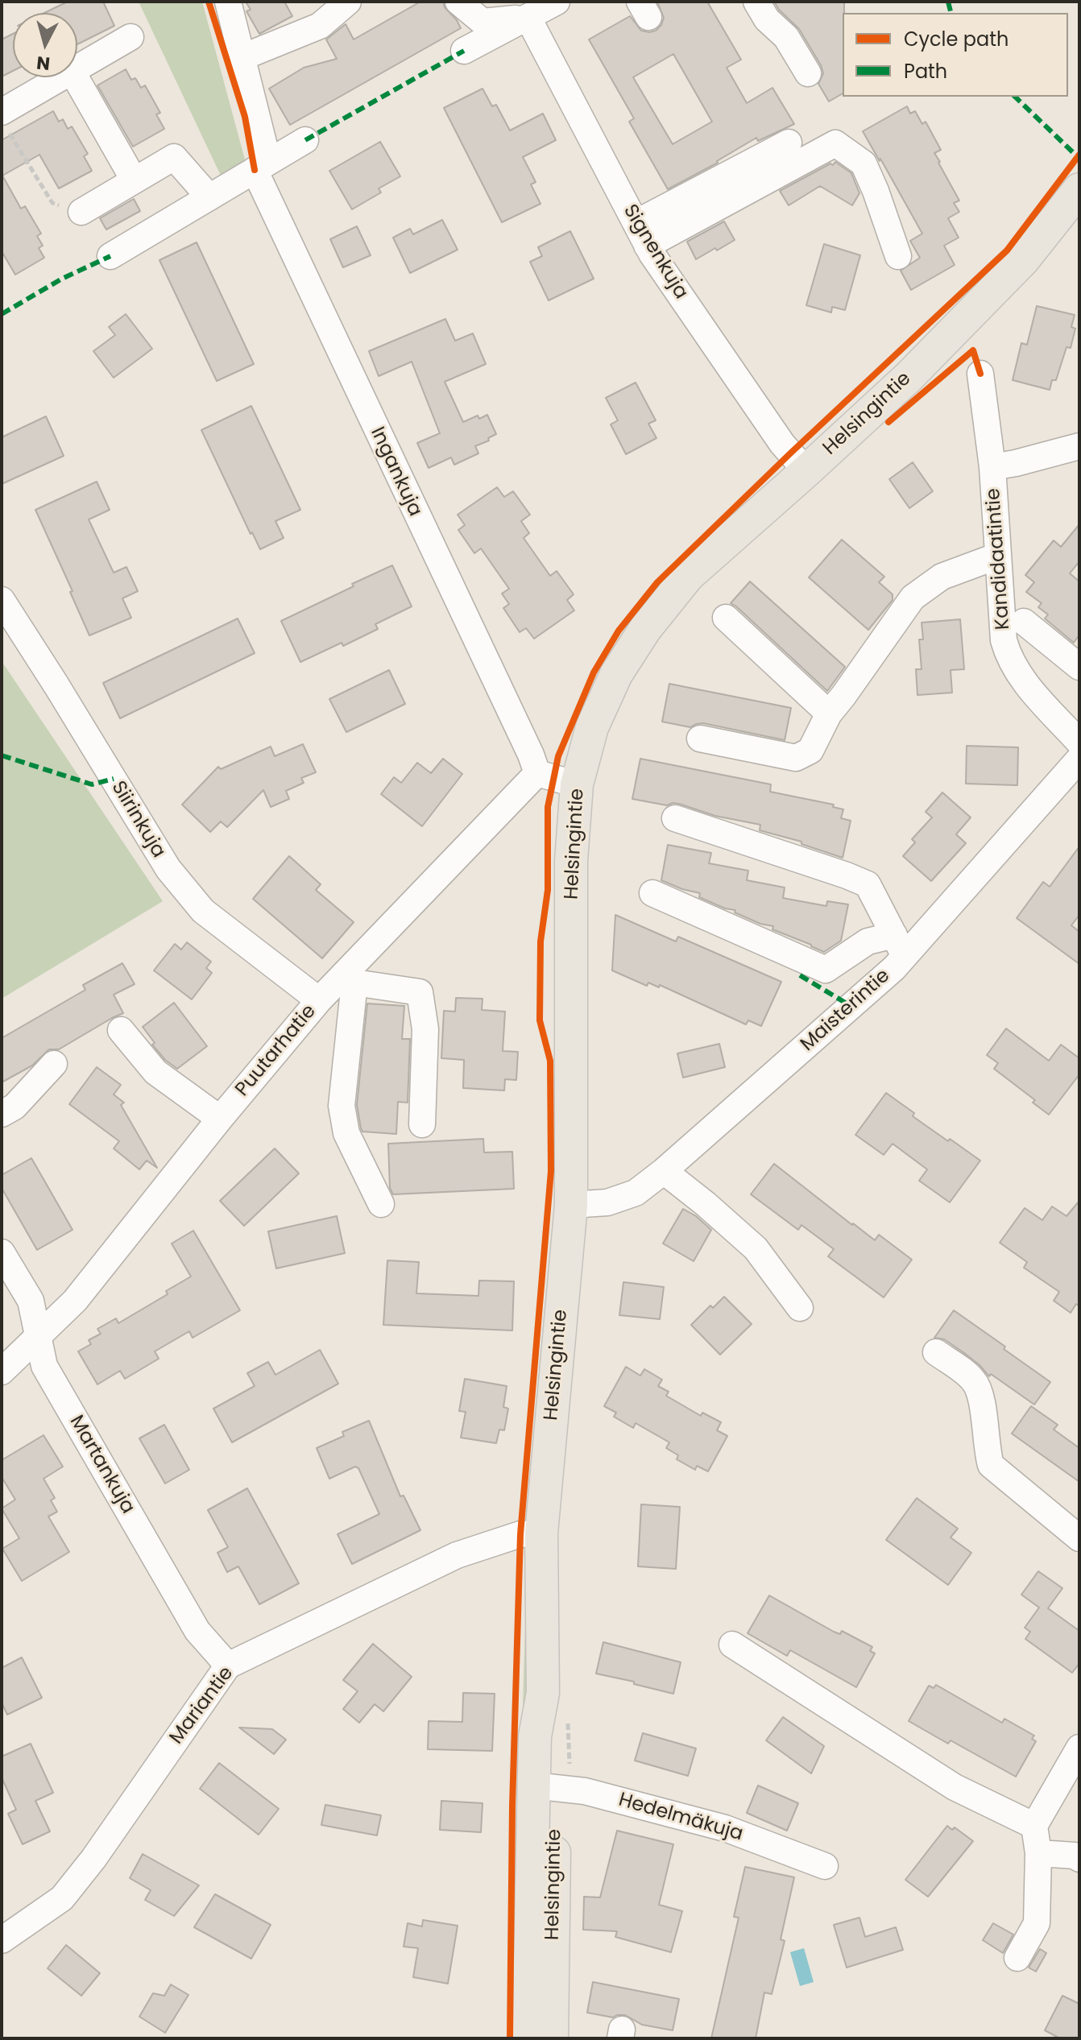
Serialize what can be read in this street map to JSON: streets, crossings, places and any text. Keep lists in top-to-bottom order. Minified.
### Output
{"streets":{"main road":["Helsingintie"],"street":["Signenkuja","Ingankuja","Kandidaatintie","Siirinkuja","Maisterintie","Puutarhatie","Martankuja","Mariantie","Hedelmäkuja"]},"crossings":[["Signenkuja","Helsingintie"],["Helsingintie","Maisterintie"],["Helsingintie","Mariantie"],["Helsingintie","Hedelmäkuja"],["Ingankuja","Puutarhatie"],["Siirinkuja","Puutarhatie"],["Puutarhatie","Martankuja"],["Martankuja","Mariantie"]],"legend":["Cycle path","Path"],"north":"bottom"}
